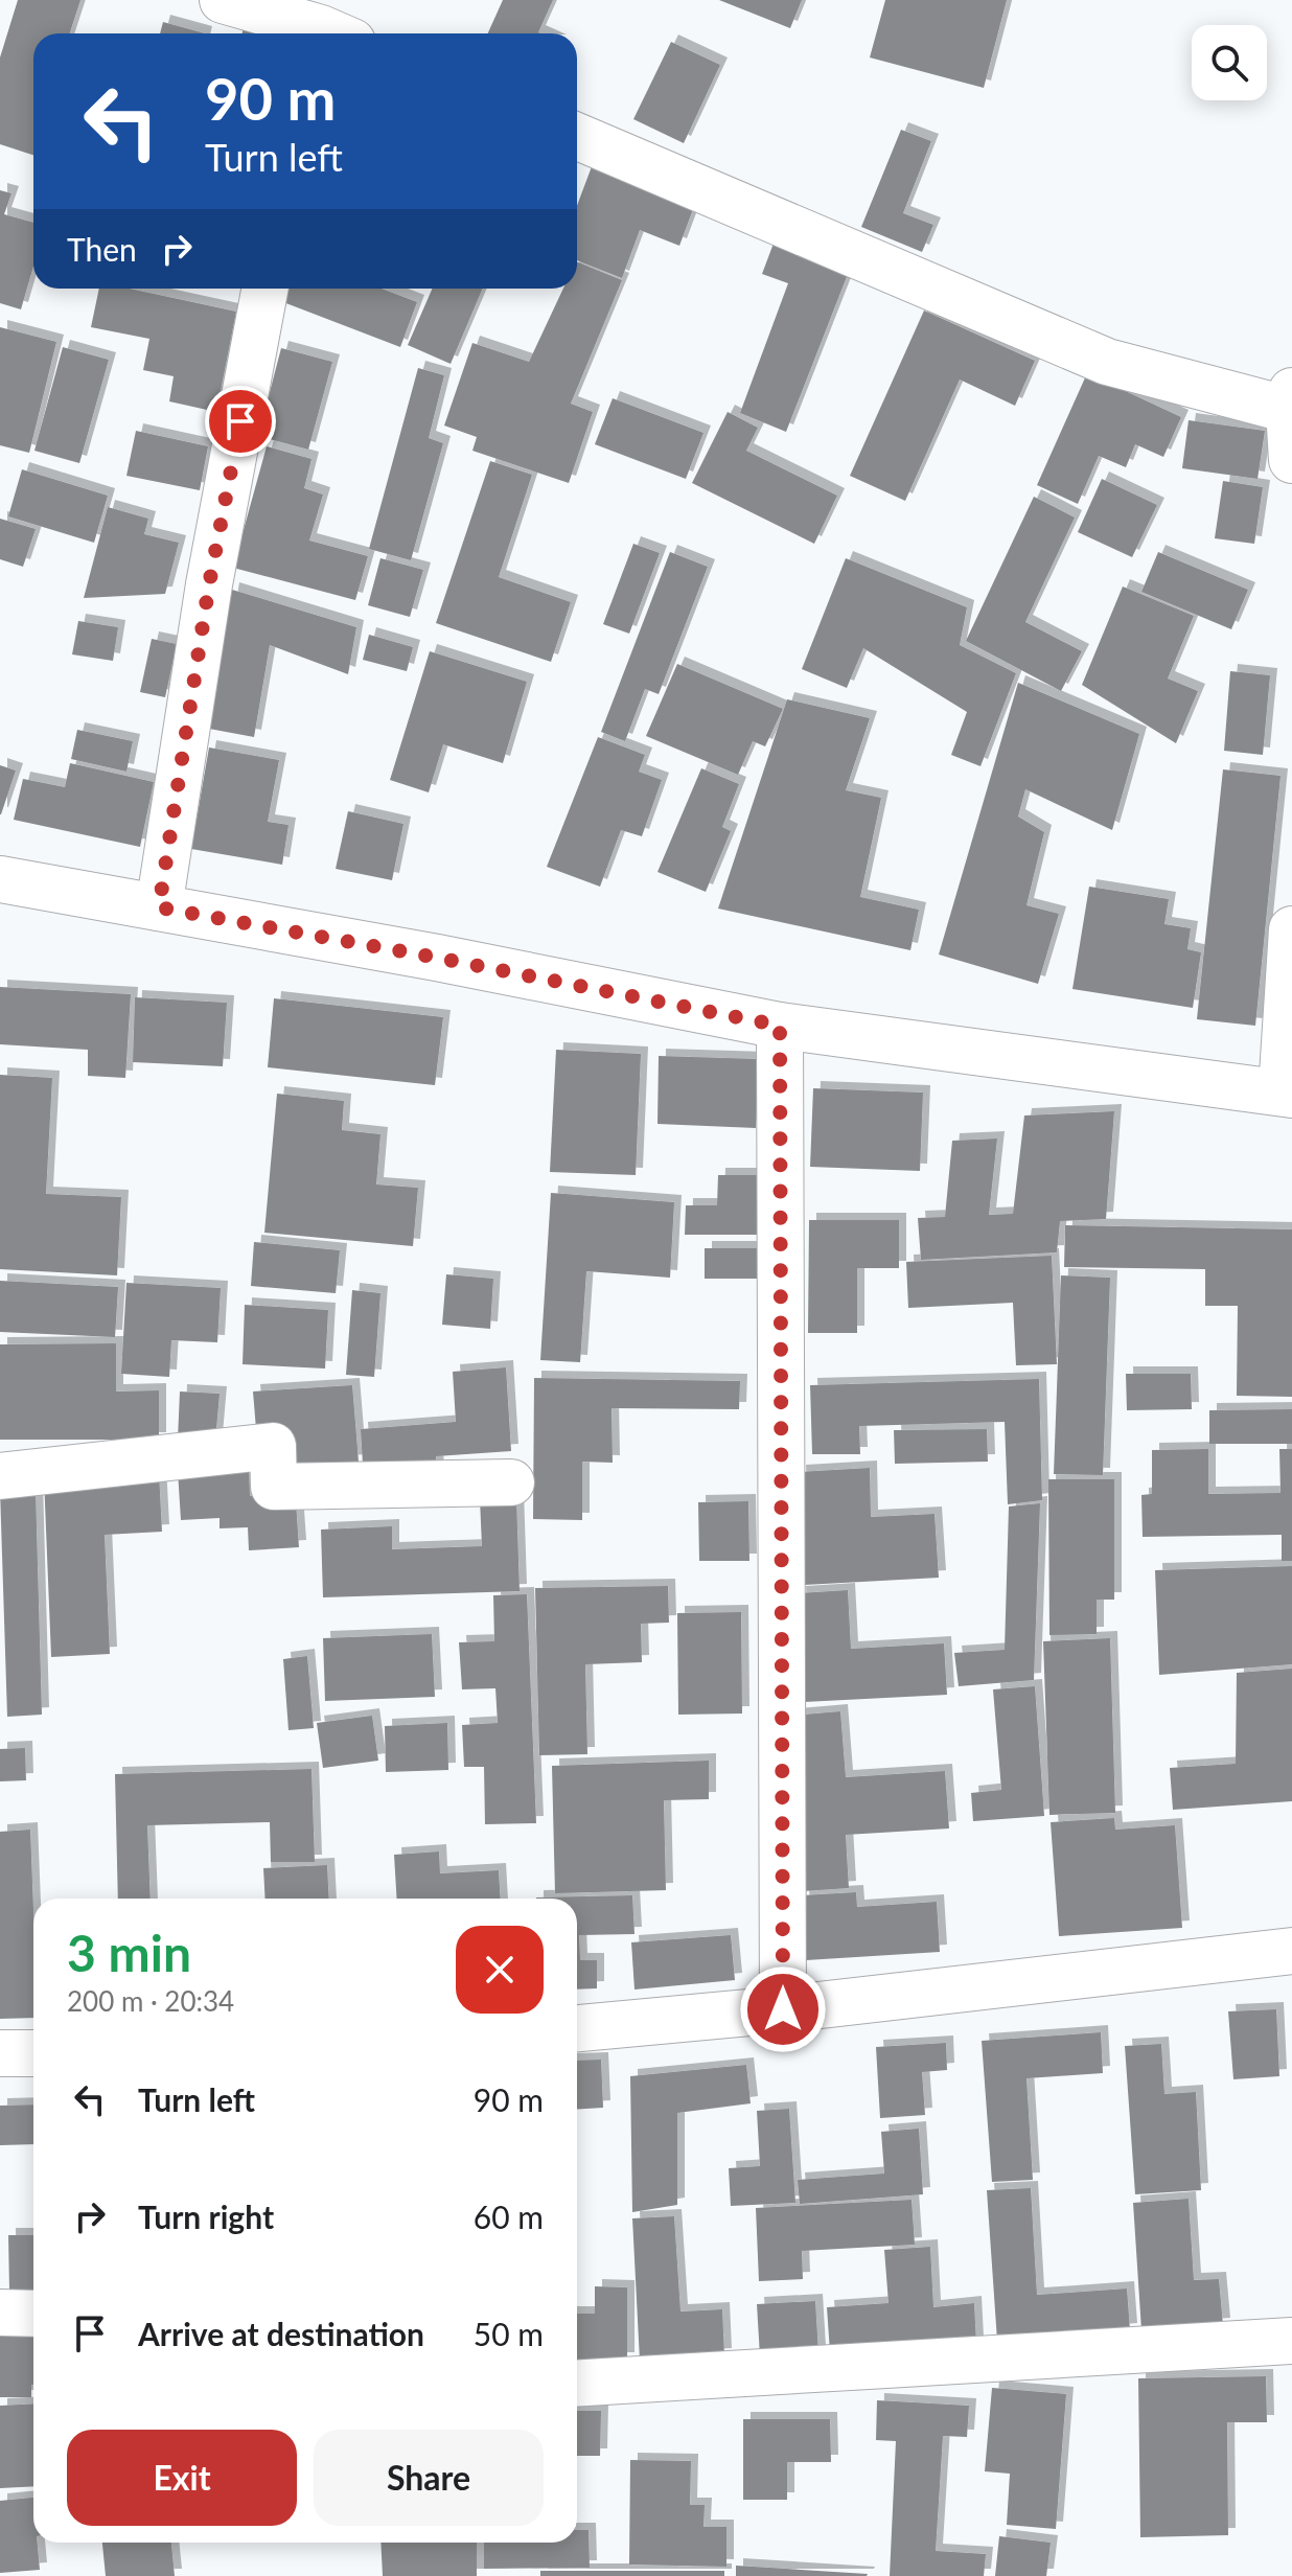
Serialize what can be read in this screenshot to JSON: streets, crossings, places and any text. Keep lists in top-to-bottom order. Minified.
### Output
{"page":{"turn":["90 m","Turn left"],"then":"Then","heading":["3 min","200 m · 20:34"],"list":[{"name":"Turn left","value":"90 m"},{"name":"Turn right","value":"60 m"},{"name":"Arrive at destination","value":"50 m"}],"buttons":["Exit","Share"]}}
